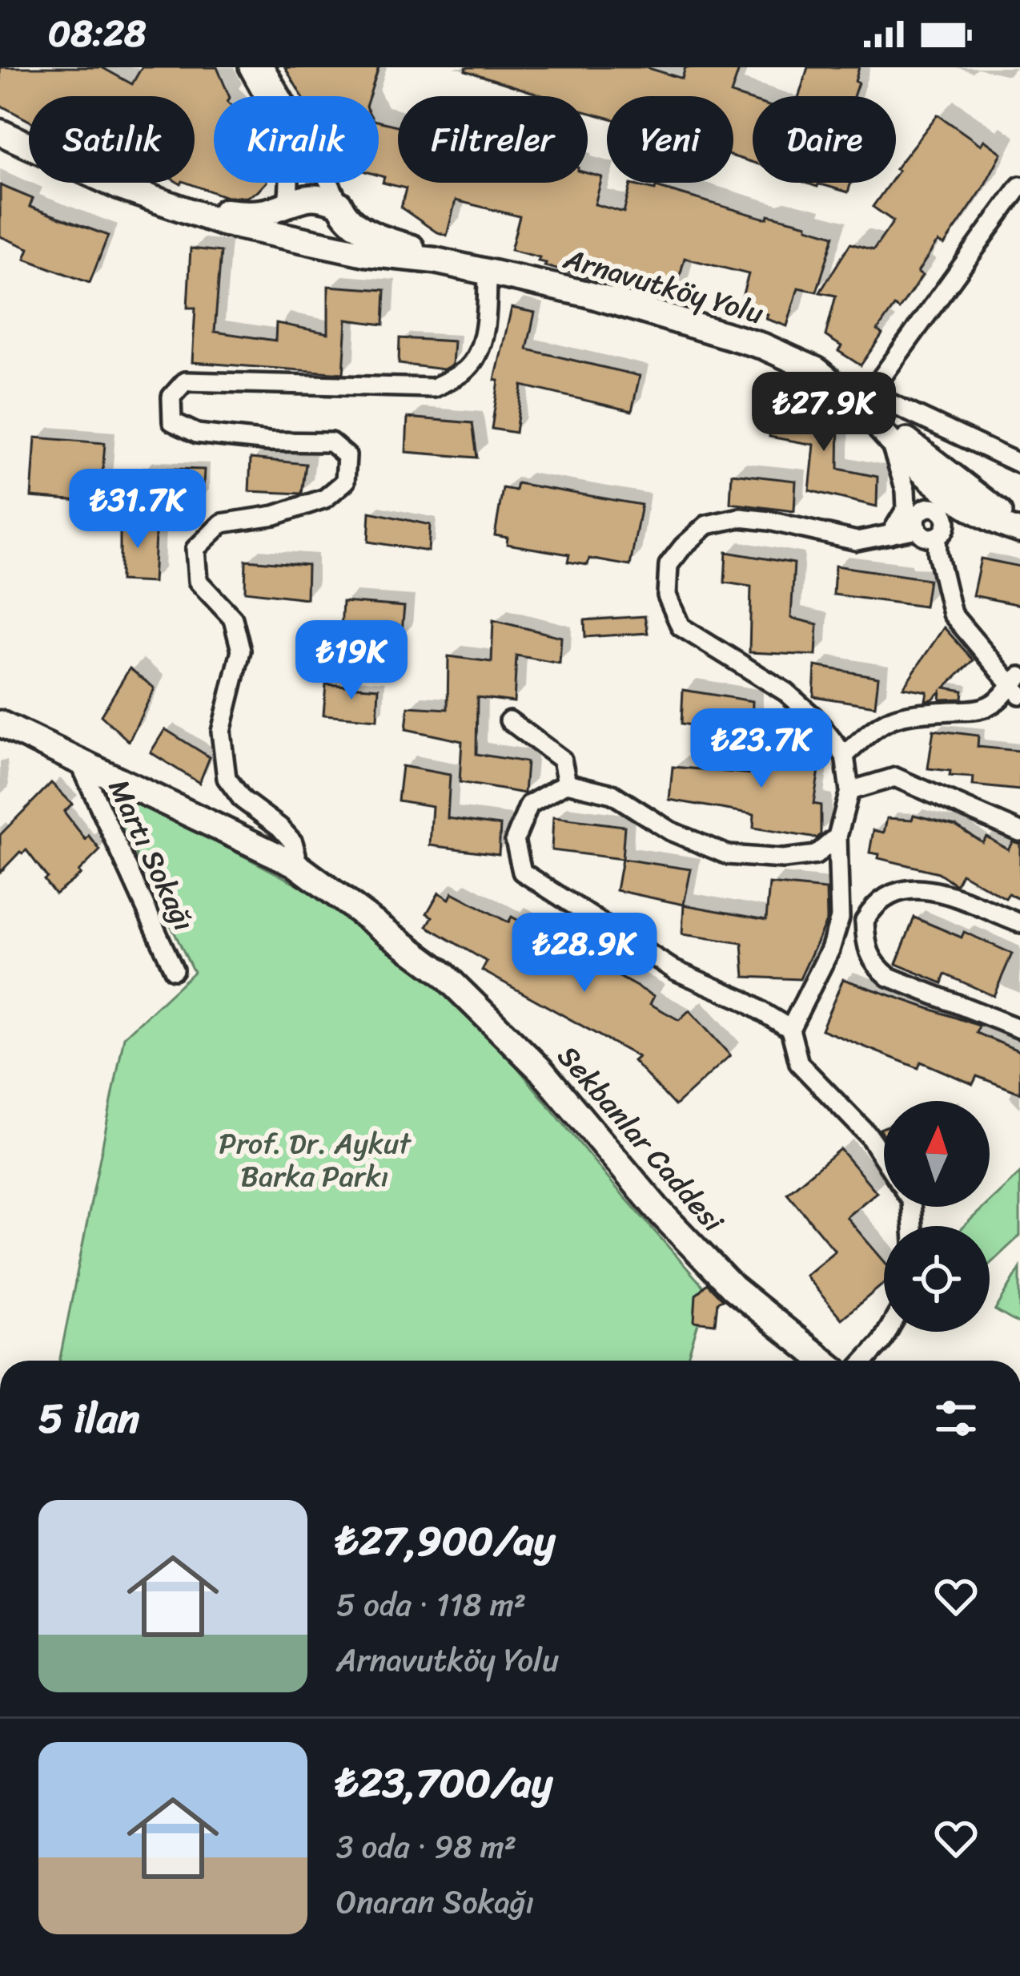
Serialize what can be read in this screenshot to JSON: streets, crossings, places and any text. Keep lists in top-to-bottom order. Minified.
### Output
{"streets":{"main road":["Arnavutköy Yolu","Sekbanlar Caddesi"],"street":["Martı Sokağı"]},"crossings":[["Martı Sokağı","Sekbanlar Caddesi"]],"parks":["Prof. Dr. Aykut Barka Parkı"],"north":"top","page":{"status":"08:28","chip":["Satılık","Kiralık","Filtreler","Yeni","Daire"],"price":["₺27.9K","₺31.7K","₺19K","₺23.7K","₺28.9K"],"heading":"5 ilan","list":[{"name":"₺27,900/ay","note":"5 oda · 118 m² · Arnavutköy Yolu"},{"name":"₺23,700/ay","note":"3 oda · 98 m² · Onaran Sokağı"}]}}
